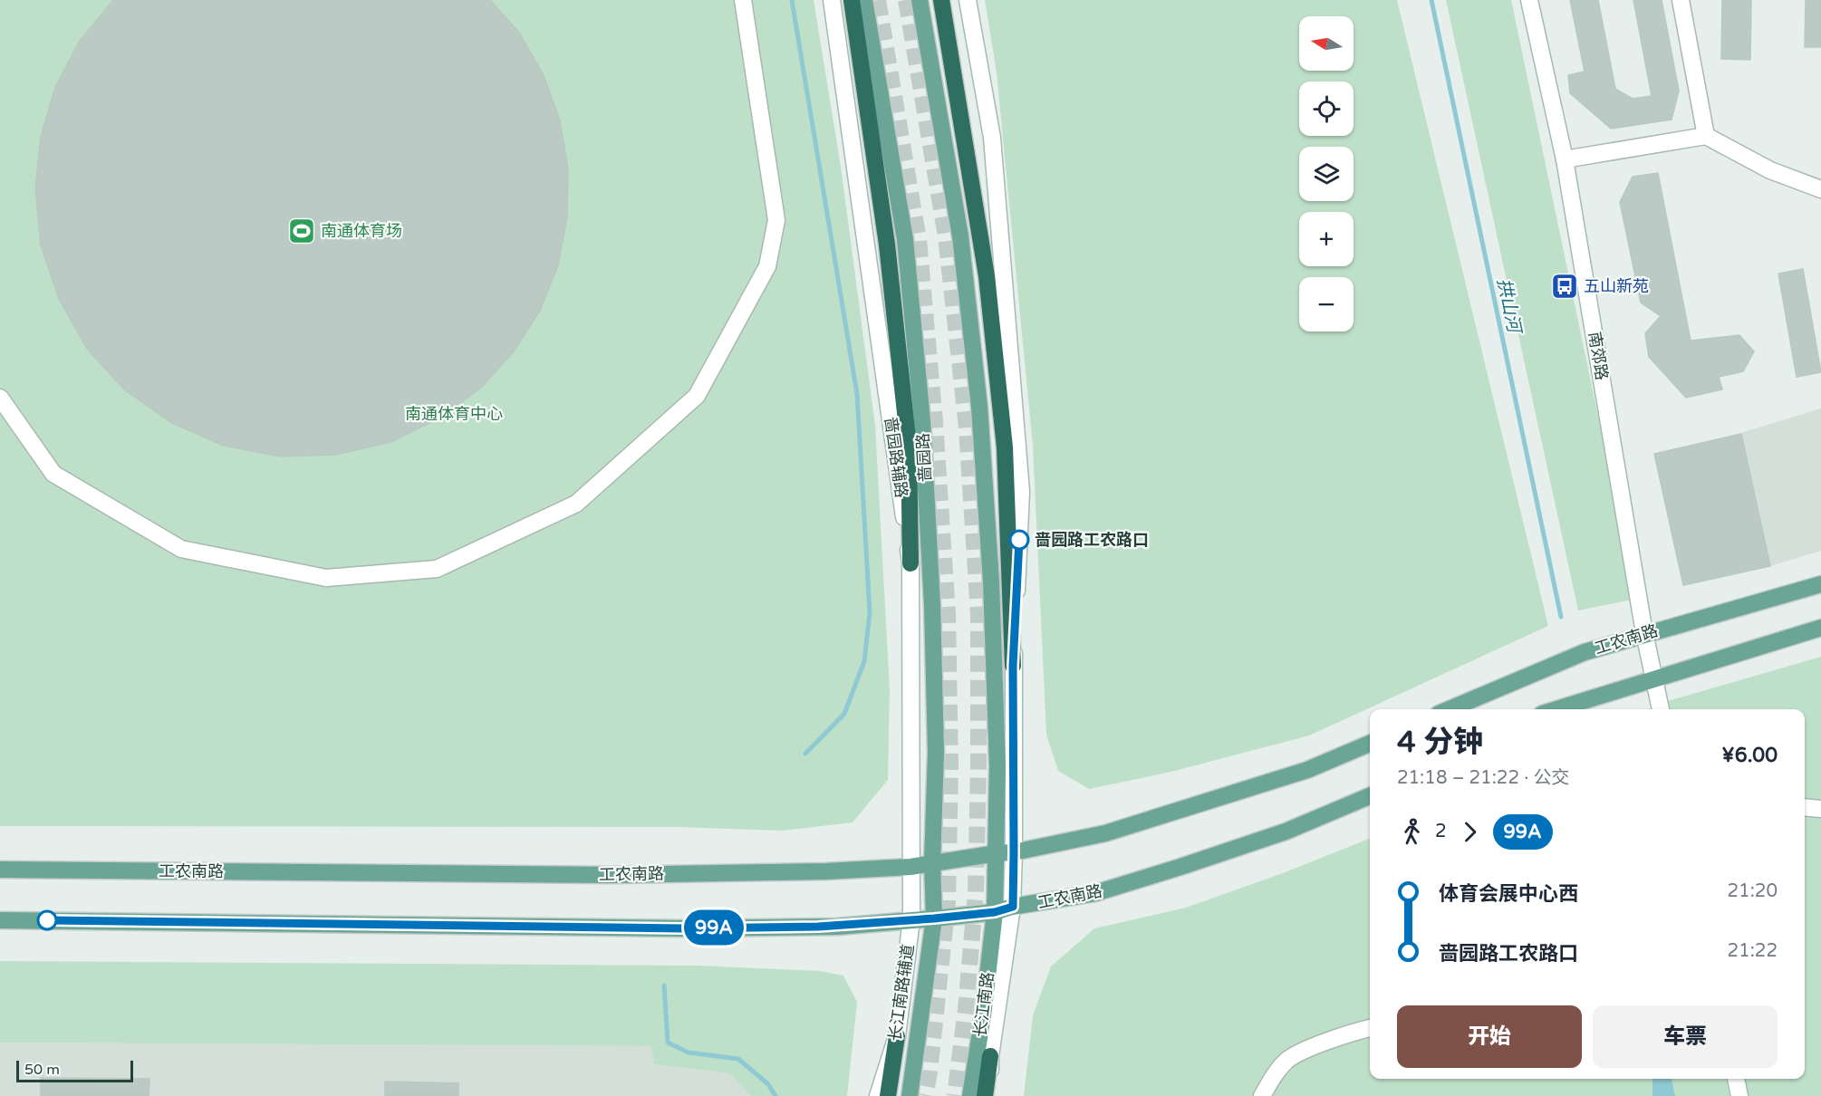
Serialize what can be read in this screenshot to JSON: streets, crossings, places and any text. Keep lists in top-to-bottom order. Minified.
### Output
{"streets":{"main road":["啬园路","工农南路","长江南路"],"street":["南郊路","啬园路辅路","长江南路辅道"]},"crossings":[["南郊路","工农南路"],["啬园路辅路","工农南路"],["啬园路辅路","长江南路辅道"],["啬园路","工农南路"],["工农南路","长江南路辅道"],["工农南路","长江南路"]],"water":["拱山河"],"parks":["南通体育中心"],"places":{"sports":["南通体育场"],"bus stop":["五山新苑"],"other":["啬园路工农路口"]},"lines":["bus line 99A"],"scale_bar":"50 m","north":"left","page":{"on_map":"99A","map_buttons":["+","−"],"heading":["4 分钟","21:18 – 21:22 · 公交","¥6.00"],"legs":["2","99A"],"list":[{"name":"体育会展中心西","value":"21:20"},{"name":"啬园路工农路口","value":"21:22"}],"buttons":["开始","车票"],"scale":"50 m"}}
